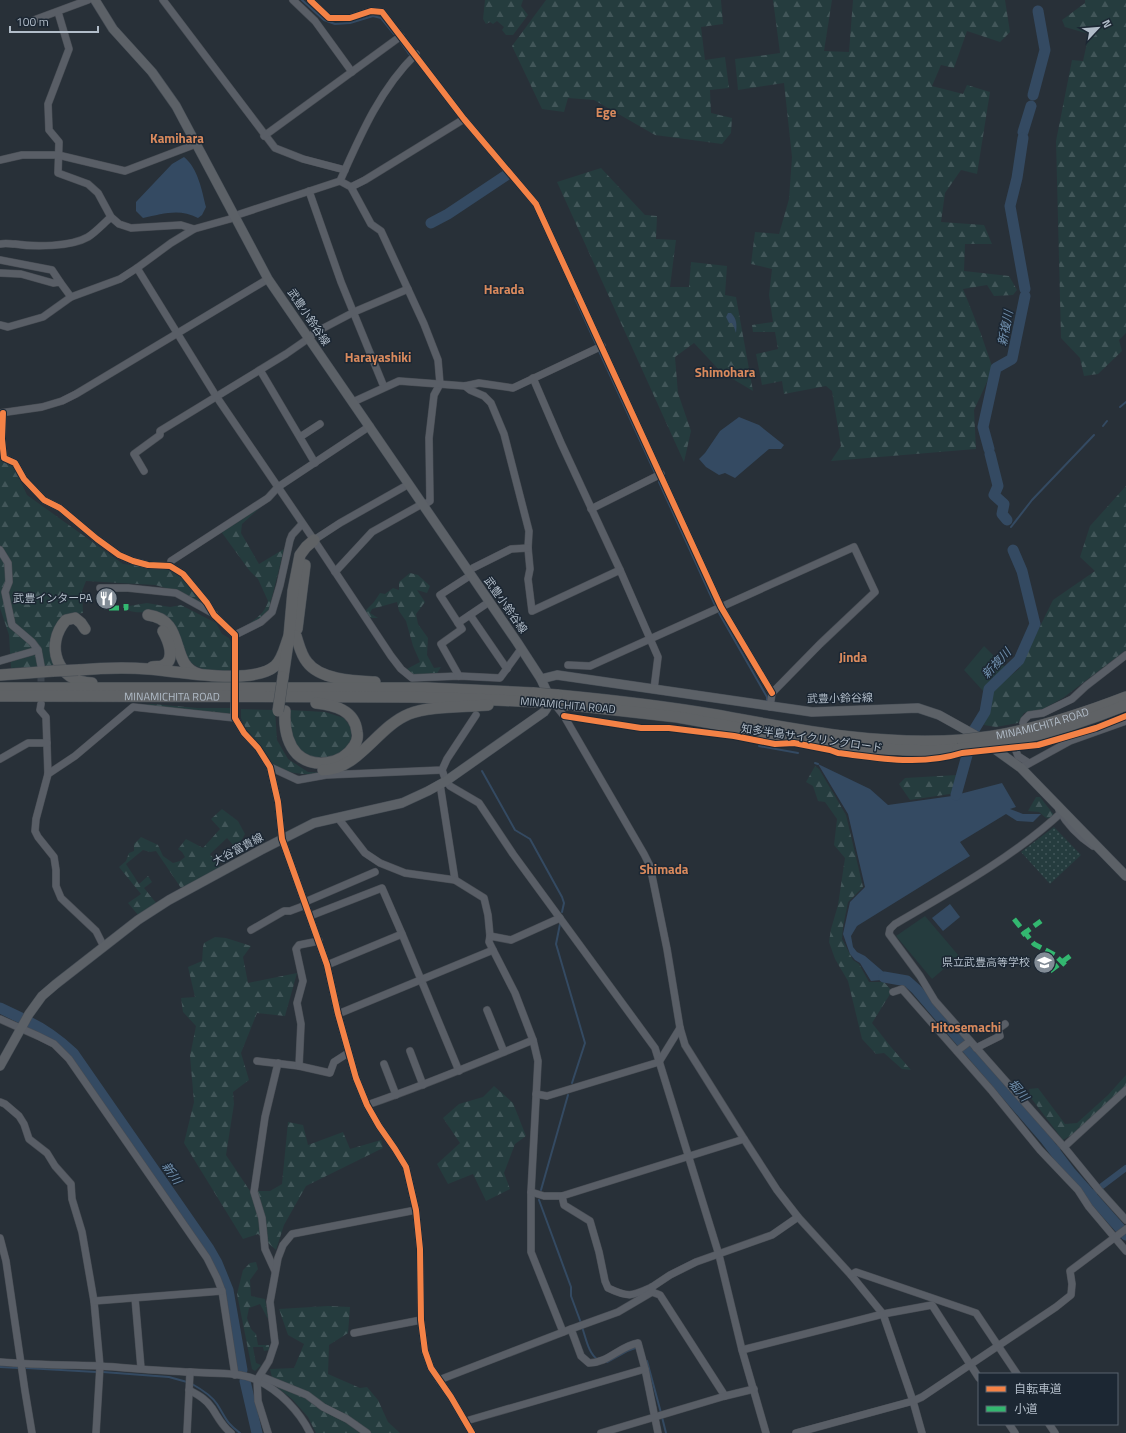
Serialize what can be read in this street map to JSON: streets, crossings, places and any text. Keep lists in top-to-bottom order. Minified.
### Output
{"streets":{"highway":["MINAMICHITA ROAD"],"main road":["武豊小鈴谷線","大谷富貴線"],"cycle path":["知多半島サイクリングロード"]},"crossings":[["武豊小鈴谷線","MINAMICHITA ROAD"],["MINAMICHITA ROAD","大谷富貴線"]],"districts":["Ege","Kamihara","Harada","Harayashiki","Shimohara","Jinda","Shimada","Hitosemachi"],"water":["新複川","堀川","新川"],"places":{"restaurant":["武豊インターPA"],"school or university":["県立武豊高等学校"]},"legend":["自転車道","小道"],"scale_bar":"100 m","north":"top right"}
